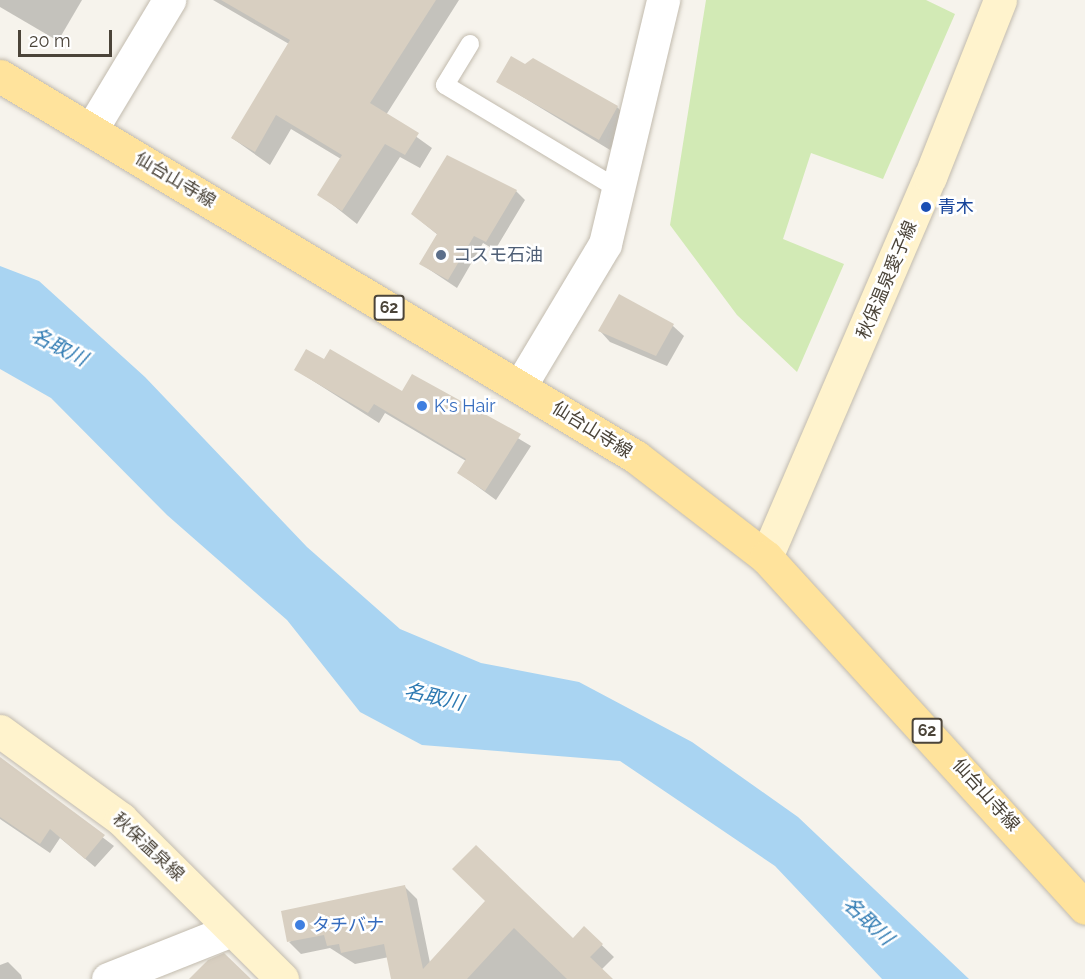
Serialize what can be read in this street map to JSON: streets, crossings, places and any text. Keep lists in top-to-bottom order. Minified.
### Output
{"streets":{"main road":["仙台山寺線","秋保温泉愛子線","62","秋保温泉線"]},"crossings":[["仙台山寺線","秋保温泉愛子線"]],"water":["名取川"],"places":["青木","コスモ石油","K's Hair","タチバナ"],"scale_bar":"20 m"}
